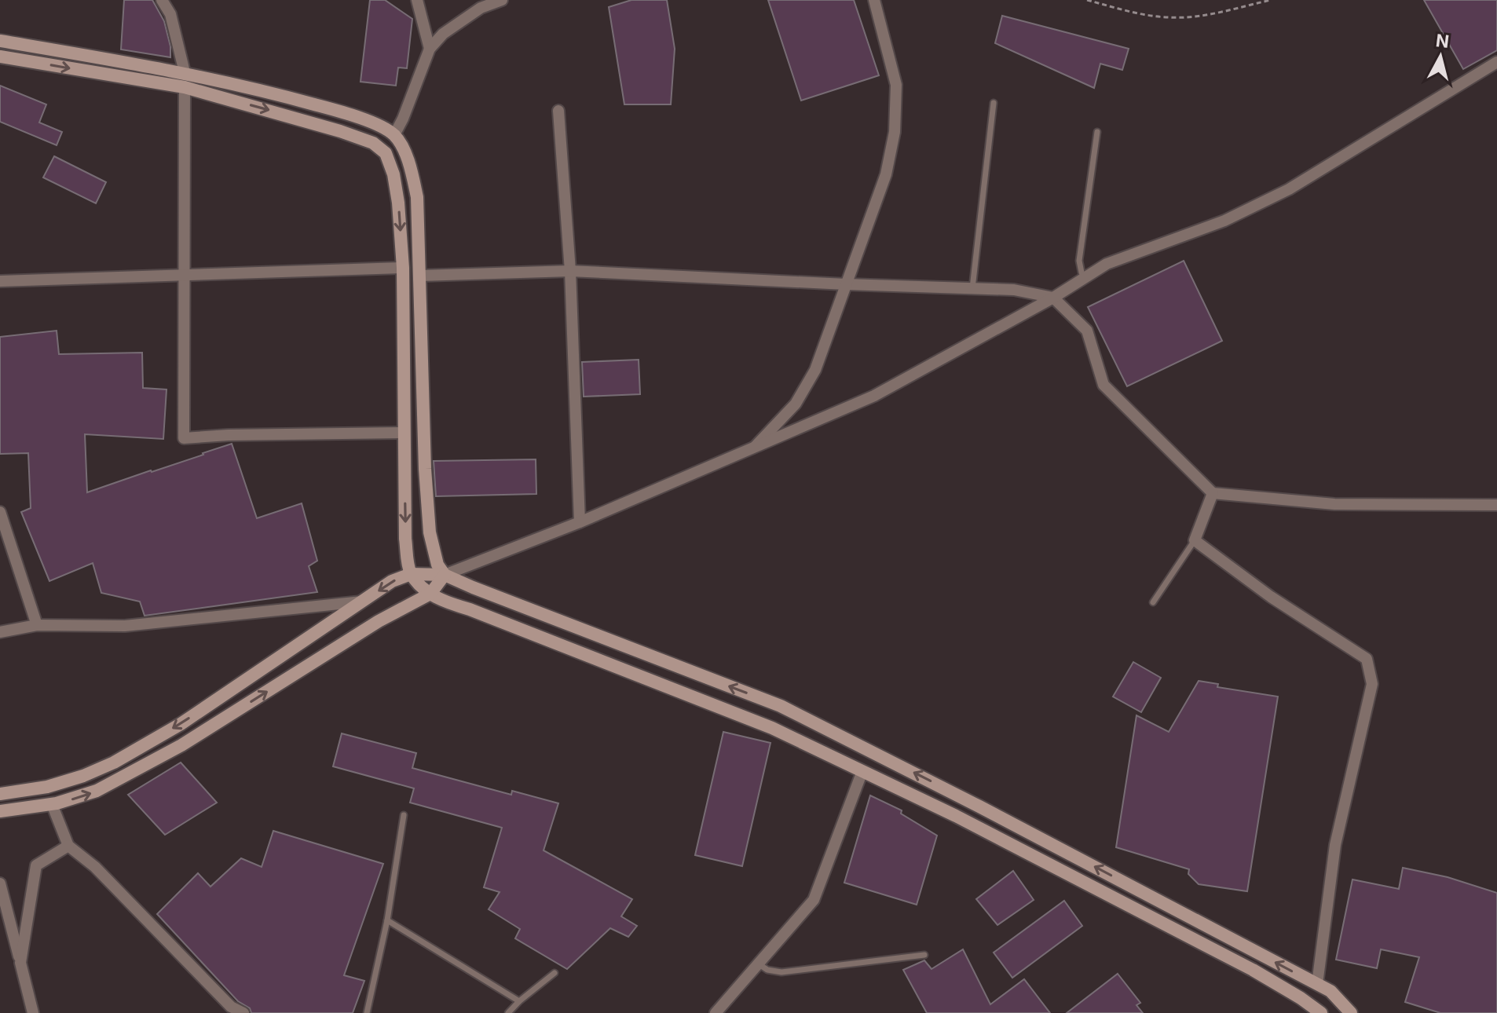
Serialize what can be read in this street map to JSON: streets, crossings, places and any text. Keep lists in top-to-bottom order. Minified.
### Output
{"north":"top"}
